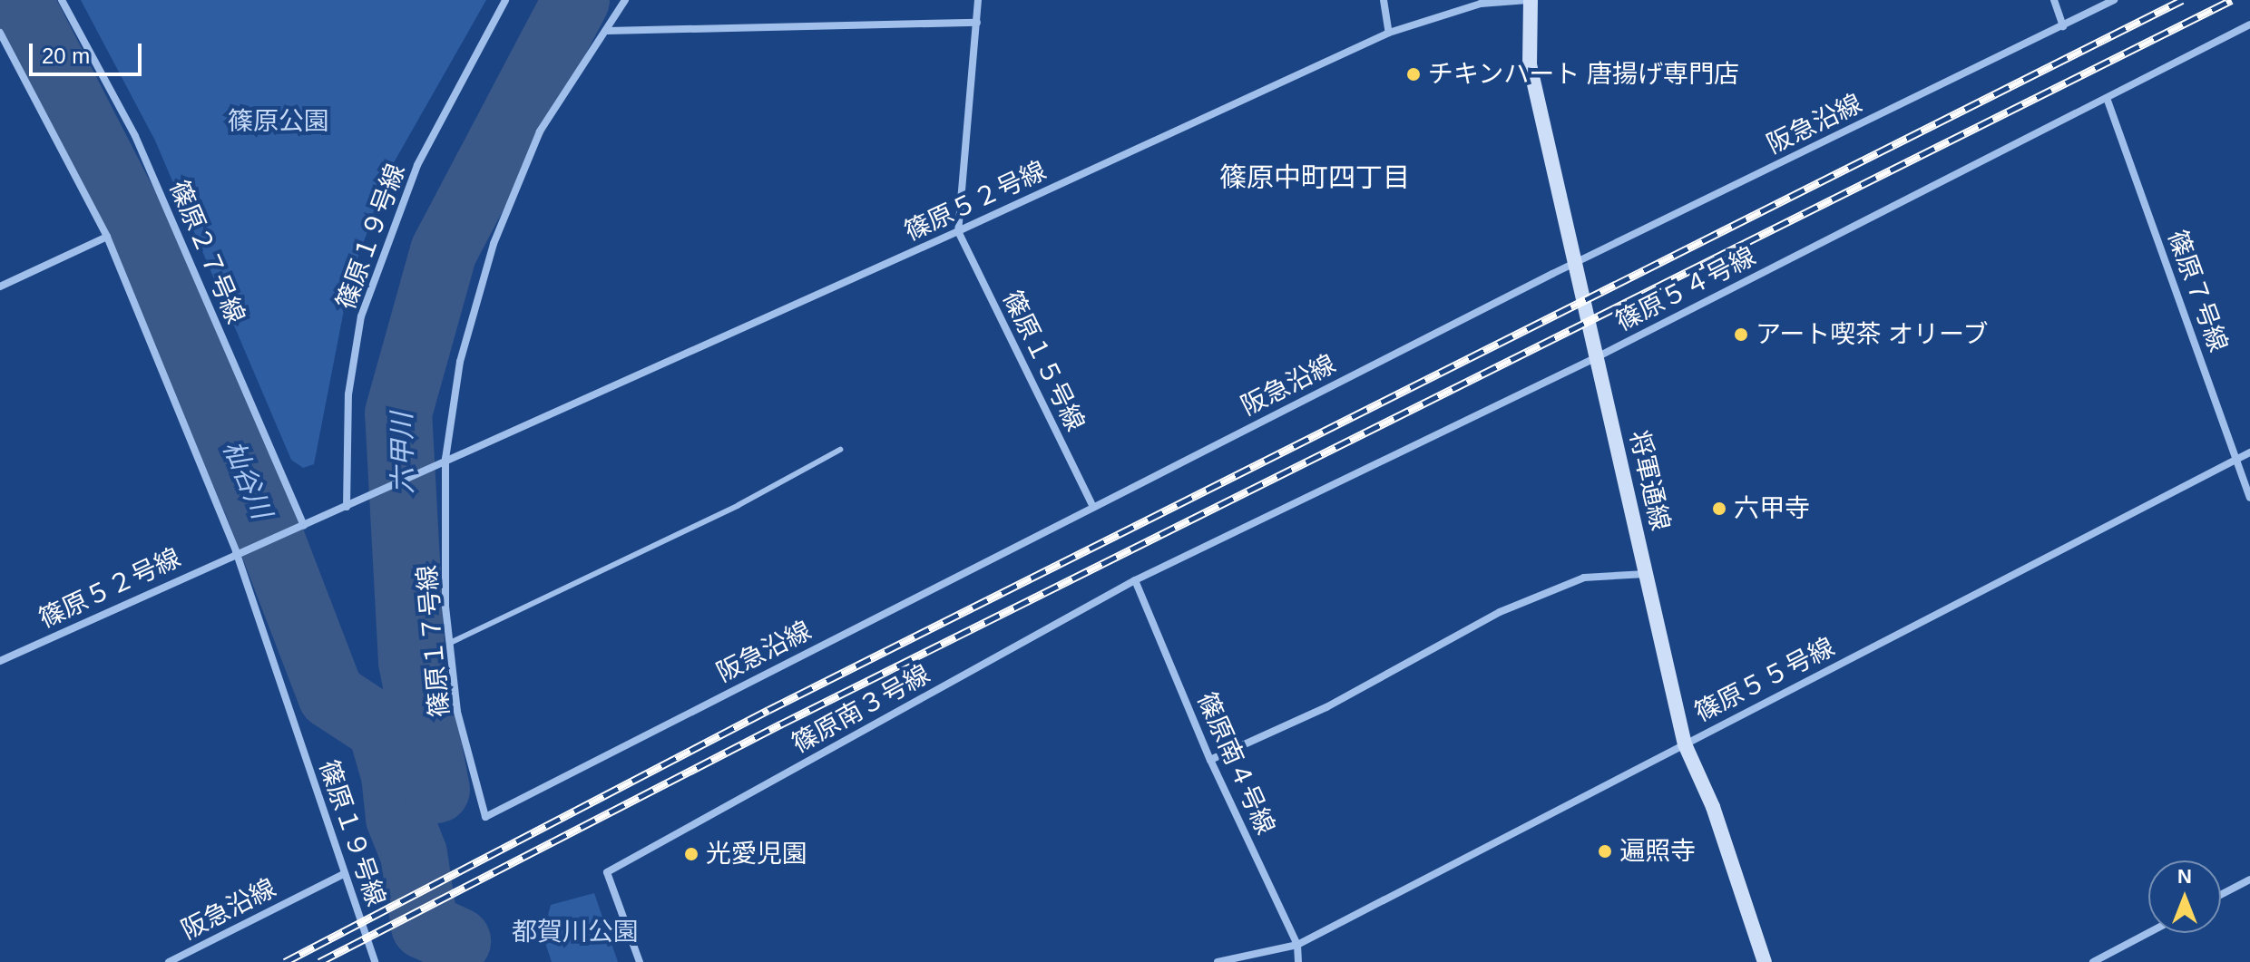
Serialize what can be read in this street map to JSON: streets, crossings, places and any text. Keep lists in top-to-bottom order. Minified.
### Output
{"streets":{"street":["阪急沿線","篠原５２号線","篠原１９号線","篠原２７号線","篠原５４号線","篠原７号線","篠原１５号線","将軍通線","篠原１７号線","篠原５５号線","篠原南３号線","篠原南４号線"]},"crossings":[["阪急沿線","篠原１９号線"],["阪急沿線","篠原１５号線"],["阪急沿線","将軍通線"],["阪急沿線","篠原１７号線"],["篠原５２号線","篠原１９号線"],["篠原５２号線","篠原２７号線"],["篠原５２号線","篠原１５号線"],["篠原５２号線","将軍通線"],["篠原５２号線","篠原１７号線"],["篠原５４号線","篠原７号線"],["篠原５４号線","将軍通線"],["篠原５４号線","篠原南３号線"],["篠原５４号線","篠原南４号線"],["篠原７号線","篠原５５号線"],["将軍通線","篠原５５号線"],["篠原５５号線","篠原南４号線"],["篠原南３号線","篠原南４号線"]],"districts":["篠原中町四丁目"],"water":["六甲川","杣谷川"],"parks":["篠原公園","都賀川公園"],"places":["チキンハート 唐揚げ専門店","アート喫茶 オリーブ","六甲寺","遍照寺","光愛児園"],"scale_bar":"20 m","north":"top"}
